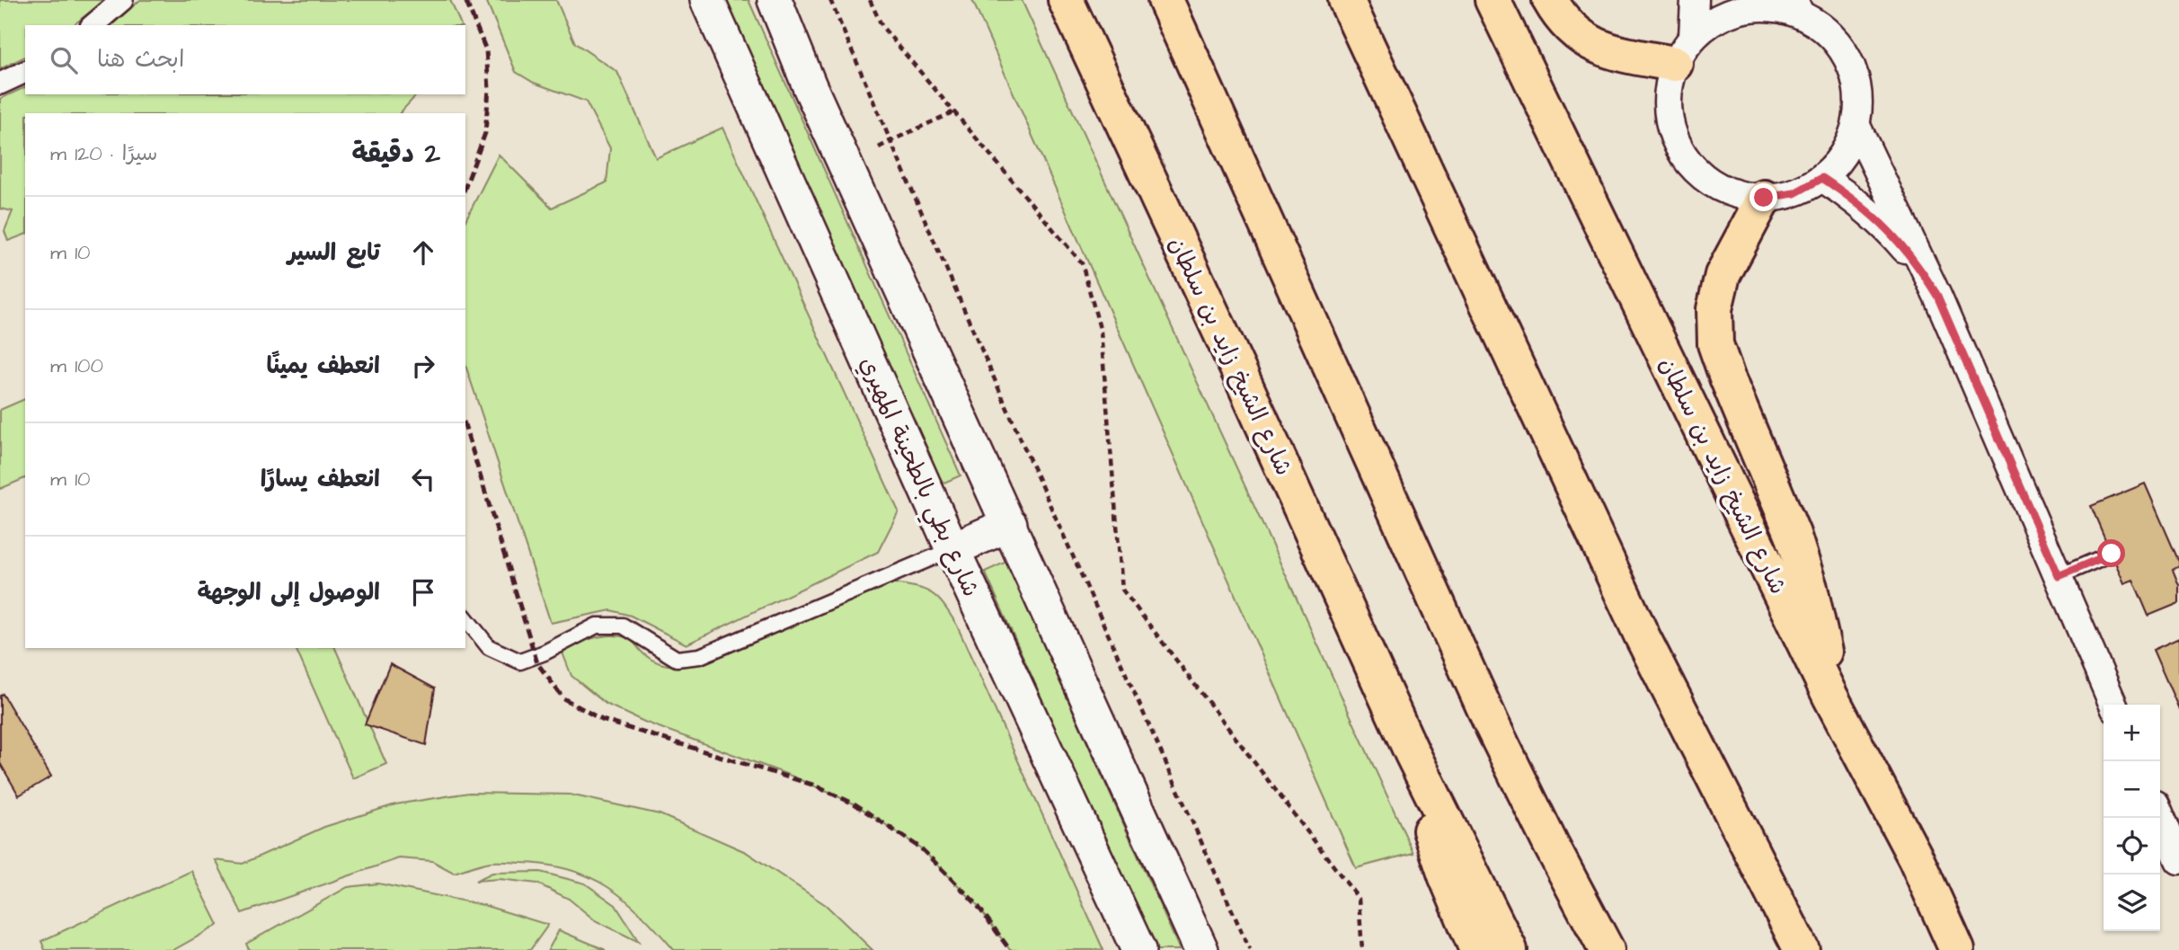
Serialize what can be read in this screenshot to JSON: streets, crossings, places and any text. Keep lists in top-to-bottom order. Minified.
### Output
{"streets":{"highway":["شارع الشيخ زايد بن سلطان"],"street":["شارع بطي بالطحينة المهيري"]},"page":{"search":"ابحث هنا","heading":["2 دقيقة","سيرًا · 120 m"],"list":[["تابع السير","10 m"],["انعطف يمينًا","100 m"],["انعطف يسارًا","10 m"],"الوصول إلى الوجهة"],"map_buttons":["+","−"]}}
